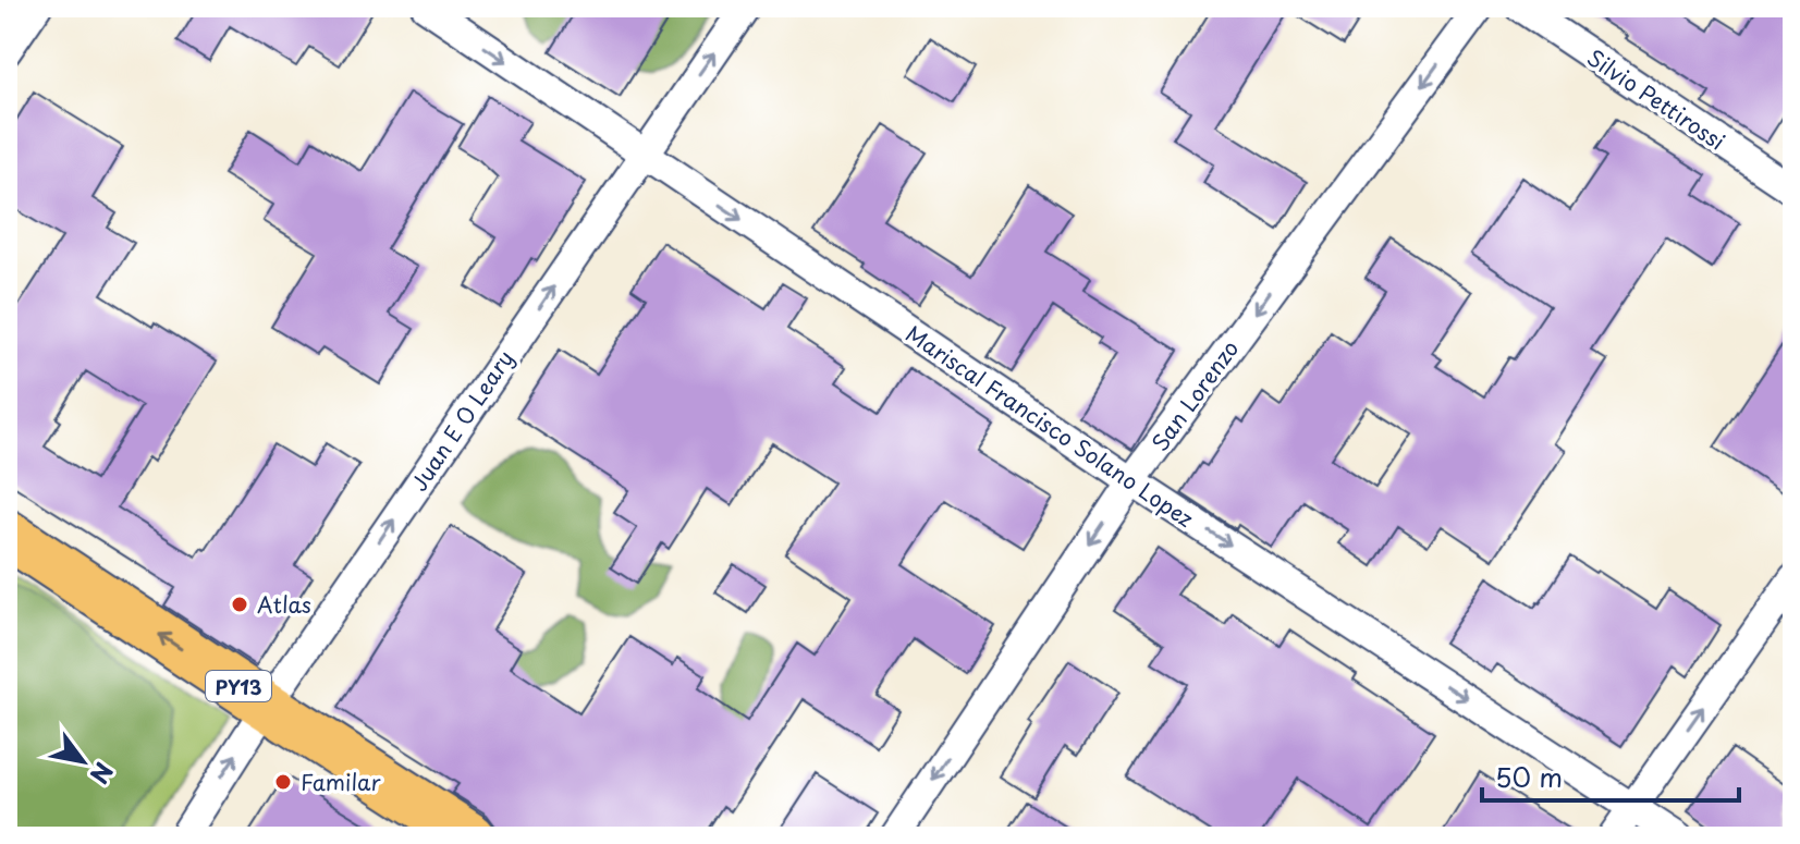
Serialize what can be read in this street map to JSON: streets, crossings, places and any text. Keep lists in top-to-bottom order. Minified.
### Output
{"streets":{"highway":["PY13"],"street":["Silvio Pettirossi","San Lorenzo","Juan E O Leary","Mariscal Francisco Solano Lopez"]},"crossings":[["San Lorenzo","Mariscal Francisco Solano Lopez"],["Juan E O Leary","Mariscal Francisco Solano Lopez"],["Juan E O Leary","PY13"]],"one_way":["San Lorenzo","Juan E O Leary","Mariscal Francisco Solano Lopez"],"places":["Atlas","Familar"],"scale_bar":"50 m","north":"bottom right"}
